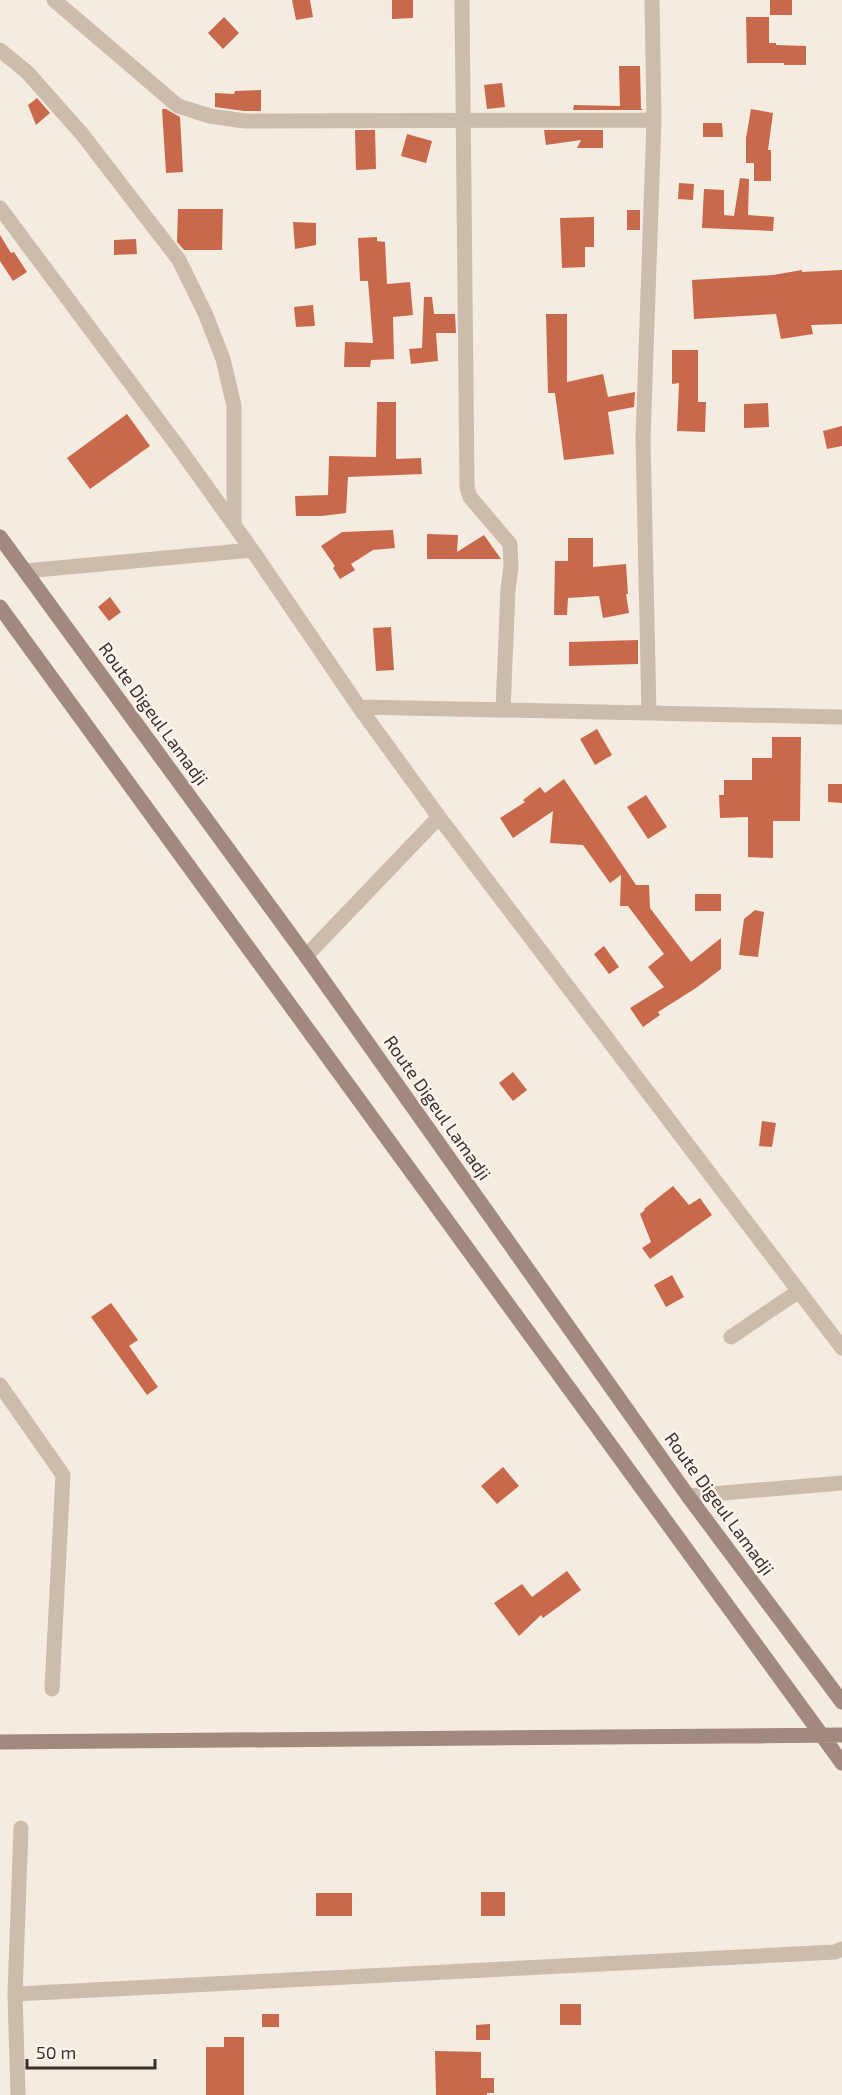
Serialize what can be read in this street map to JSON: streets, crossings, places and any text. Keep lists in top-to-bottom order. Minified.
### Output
{"streets":{"main road":["Route Digeul Lamadji"]},"scale_bar":"50 m"}
